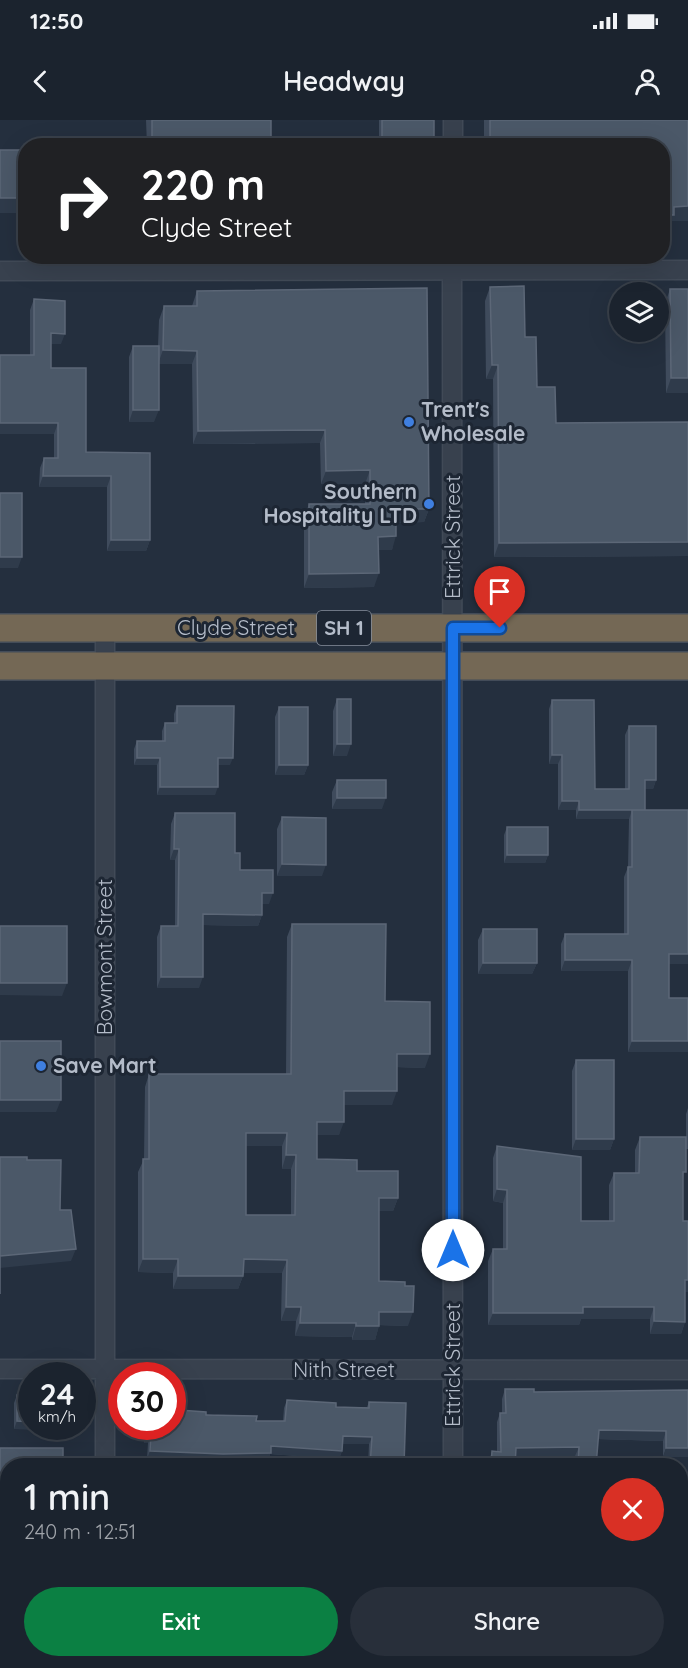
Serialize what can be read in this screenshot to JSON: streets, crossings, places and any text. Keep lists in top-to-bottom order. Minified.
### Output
{"streets":{"highway":["Clyde Street","SH 1"],"street":["Ettrick Street","Bowmont Street","Nith Street"]},"crossings":[["Ettrick Street","Clyde Street"],["Ettrick Street","Nith Street"],["Clyde Street","Bowmont Street"],["Bowmont Street","Nith Street"]],"places":["Trent's Wholesale","Southern Hospitality LTD","Save Mart"],"page":{"status":"12:50","header":"Headway","turn":["220 m","Clyde Street"],"speed":"24 km/h","limit":"30","heading":["1 min","240 m · 12:51"],"buttons":["Exit","Share"]}}
